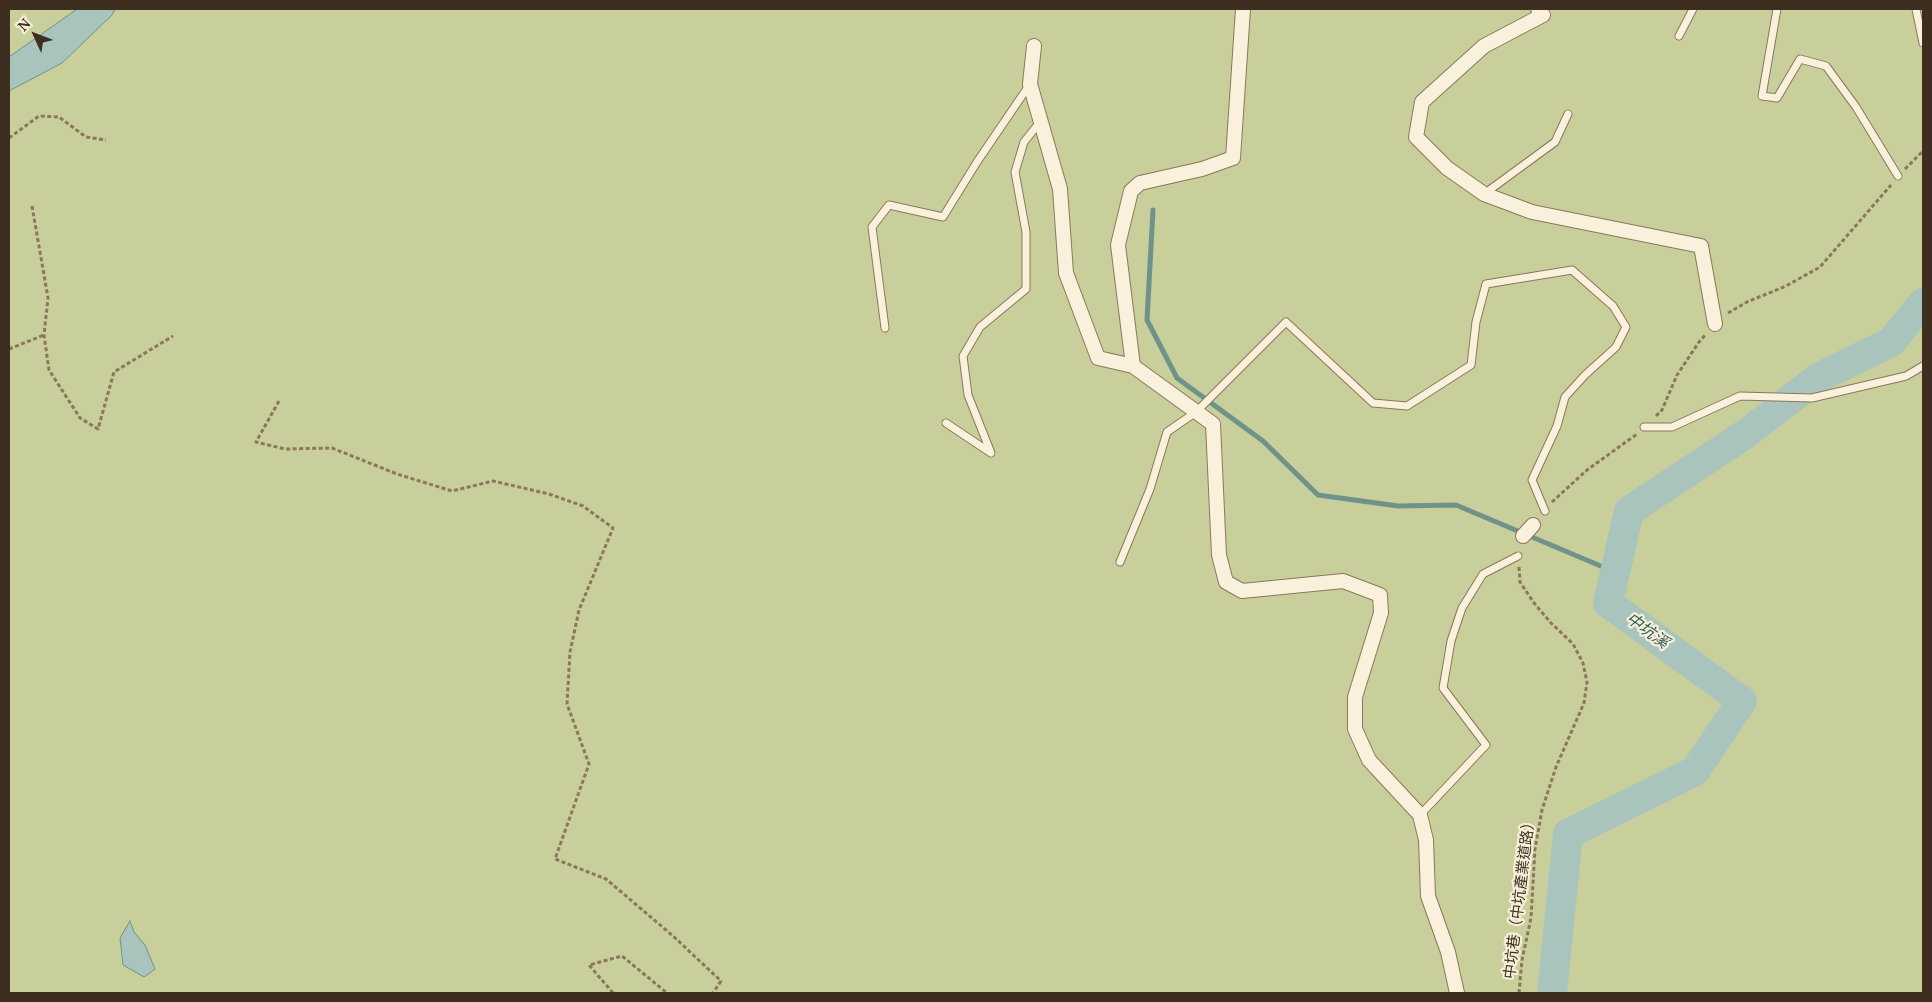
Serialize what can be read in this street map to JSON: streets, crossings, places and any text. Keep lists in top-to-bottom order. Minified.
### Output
{"streets":{"path":["中坑巷（中坑產業道路）"]},"water":["中坑溪"],"north":"top left"}
